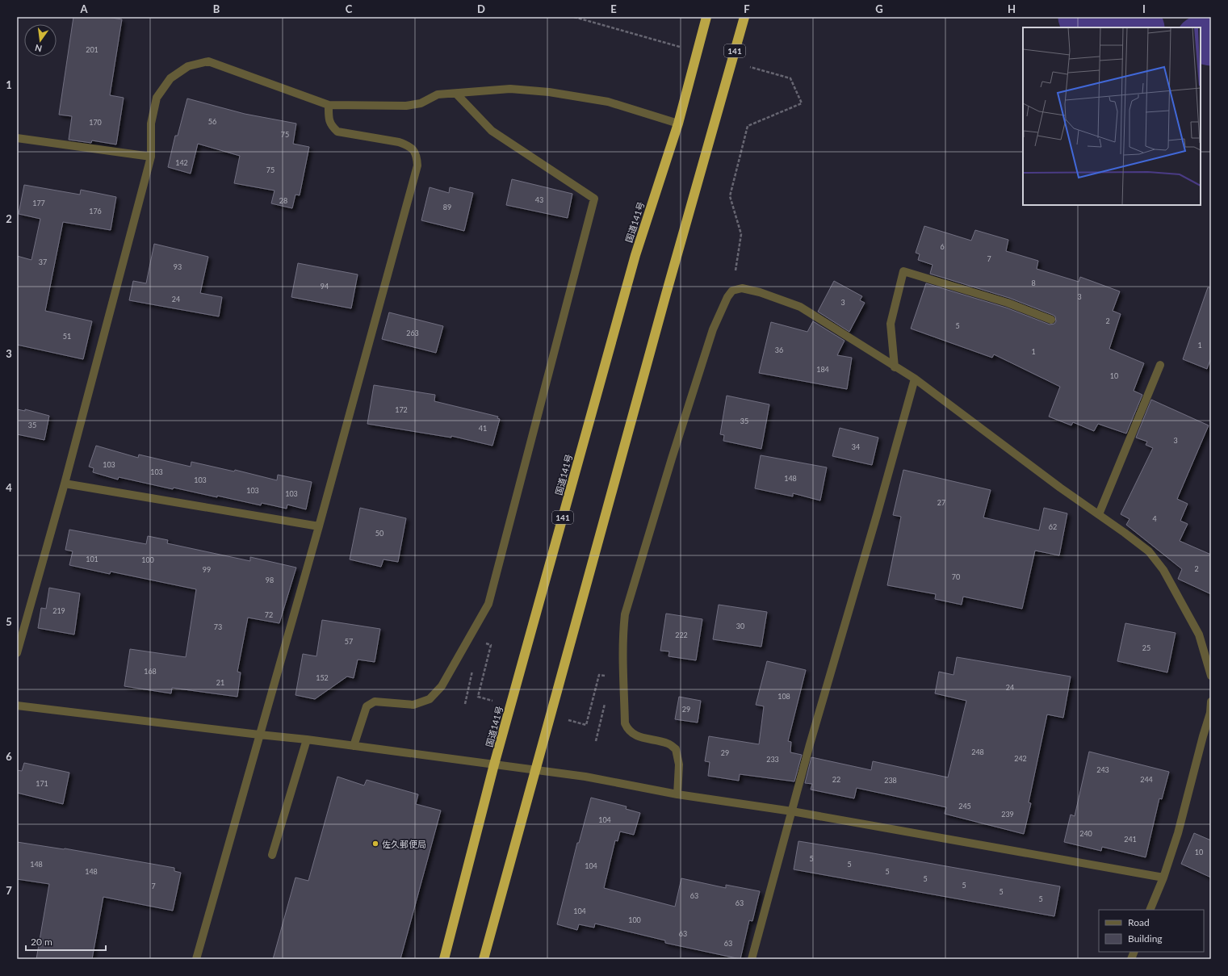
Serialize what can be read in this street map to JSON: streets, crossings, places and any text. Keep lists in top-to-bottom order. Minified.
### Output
{"streets":{"highway":["141","国道141号"]},"places":["佐久郵便局"],"house_numbers":["201","56","170","75","142","75","43","28","177","89","176","6","7","37","93","8","94","3","24","3","2","5","263","51","1","36","1","184","10","172","35","35","41","3","34","103","103","148","103","103","103","27","4","62","50","101","100","2","99","70","98","219","72","30","73","222","57","25","168","152","21","24","108","29","248","29","242","233","243","22","244","238","171","245","239","104","240","241","10","5","148","5","104","148","5","5","5","7","5","63","5","63","104","100","63","63"],"legend":["Road","Building"],"scale_bar":"20 m","north":"bottom","grid":{"columns":["A","B","C","D","E","F","G","H","I"],"rows":["1","2","3","4","5","6","7"]}}
